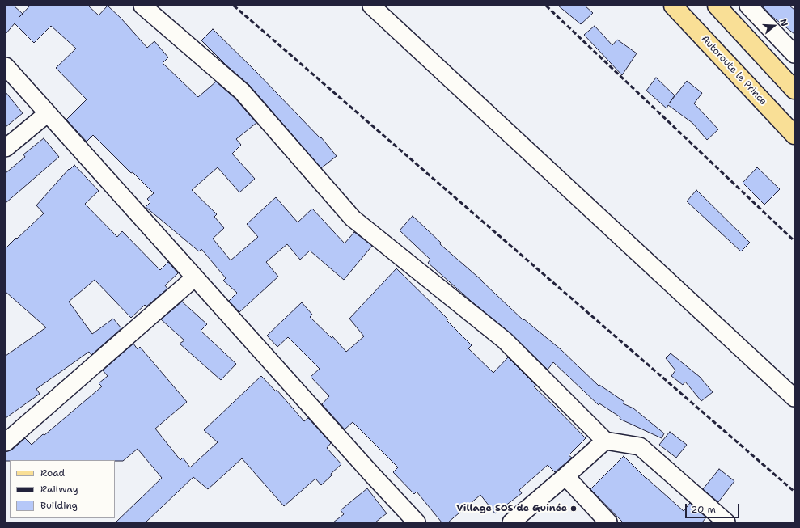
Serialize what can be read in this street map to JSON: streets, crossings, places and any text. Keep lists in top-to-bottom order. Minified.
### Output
{"streets":{"main road":["Autoroute le Prince"]},"places":["Village SOS de Guinée"],"legend":["Road","Railway","Building"],"scale_bar":"20 m","north":"right"}
